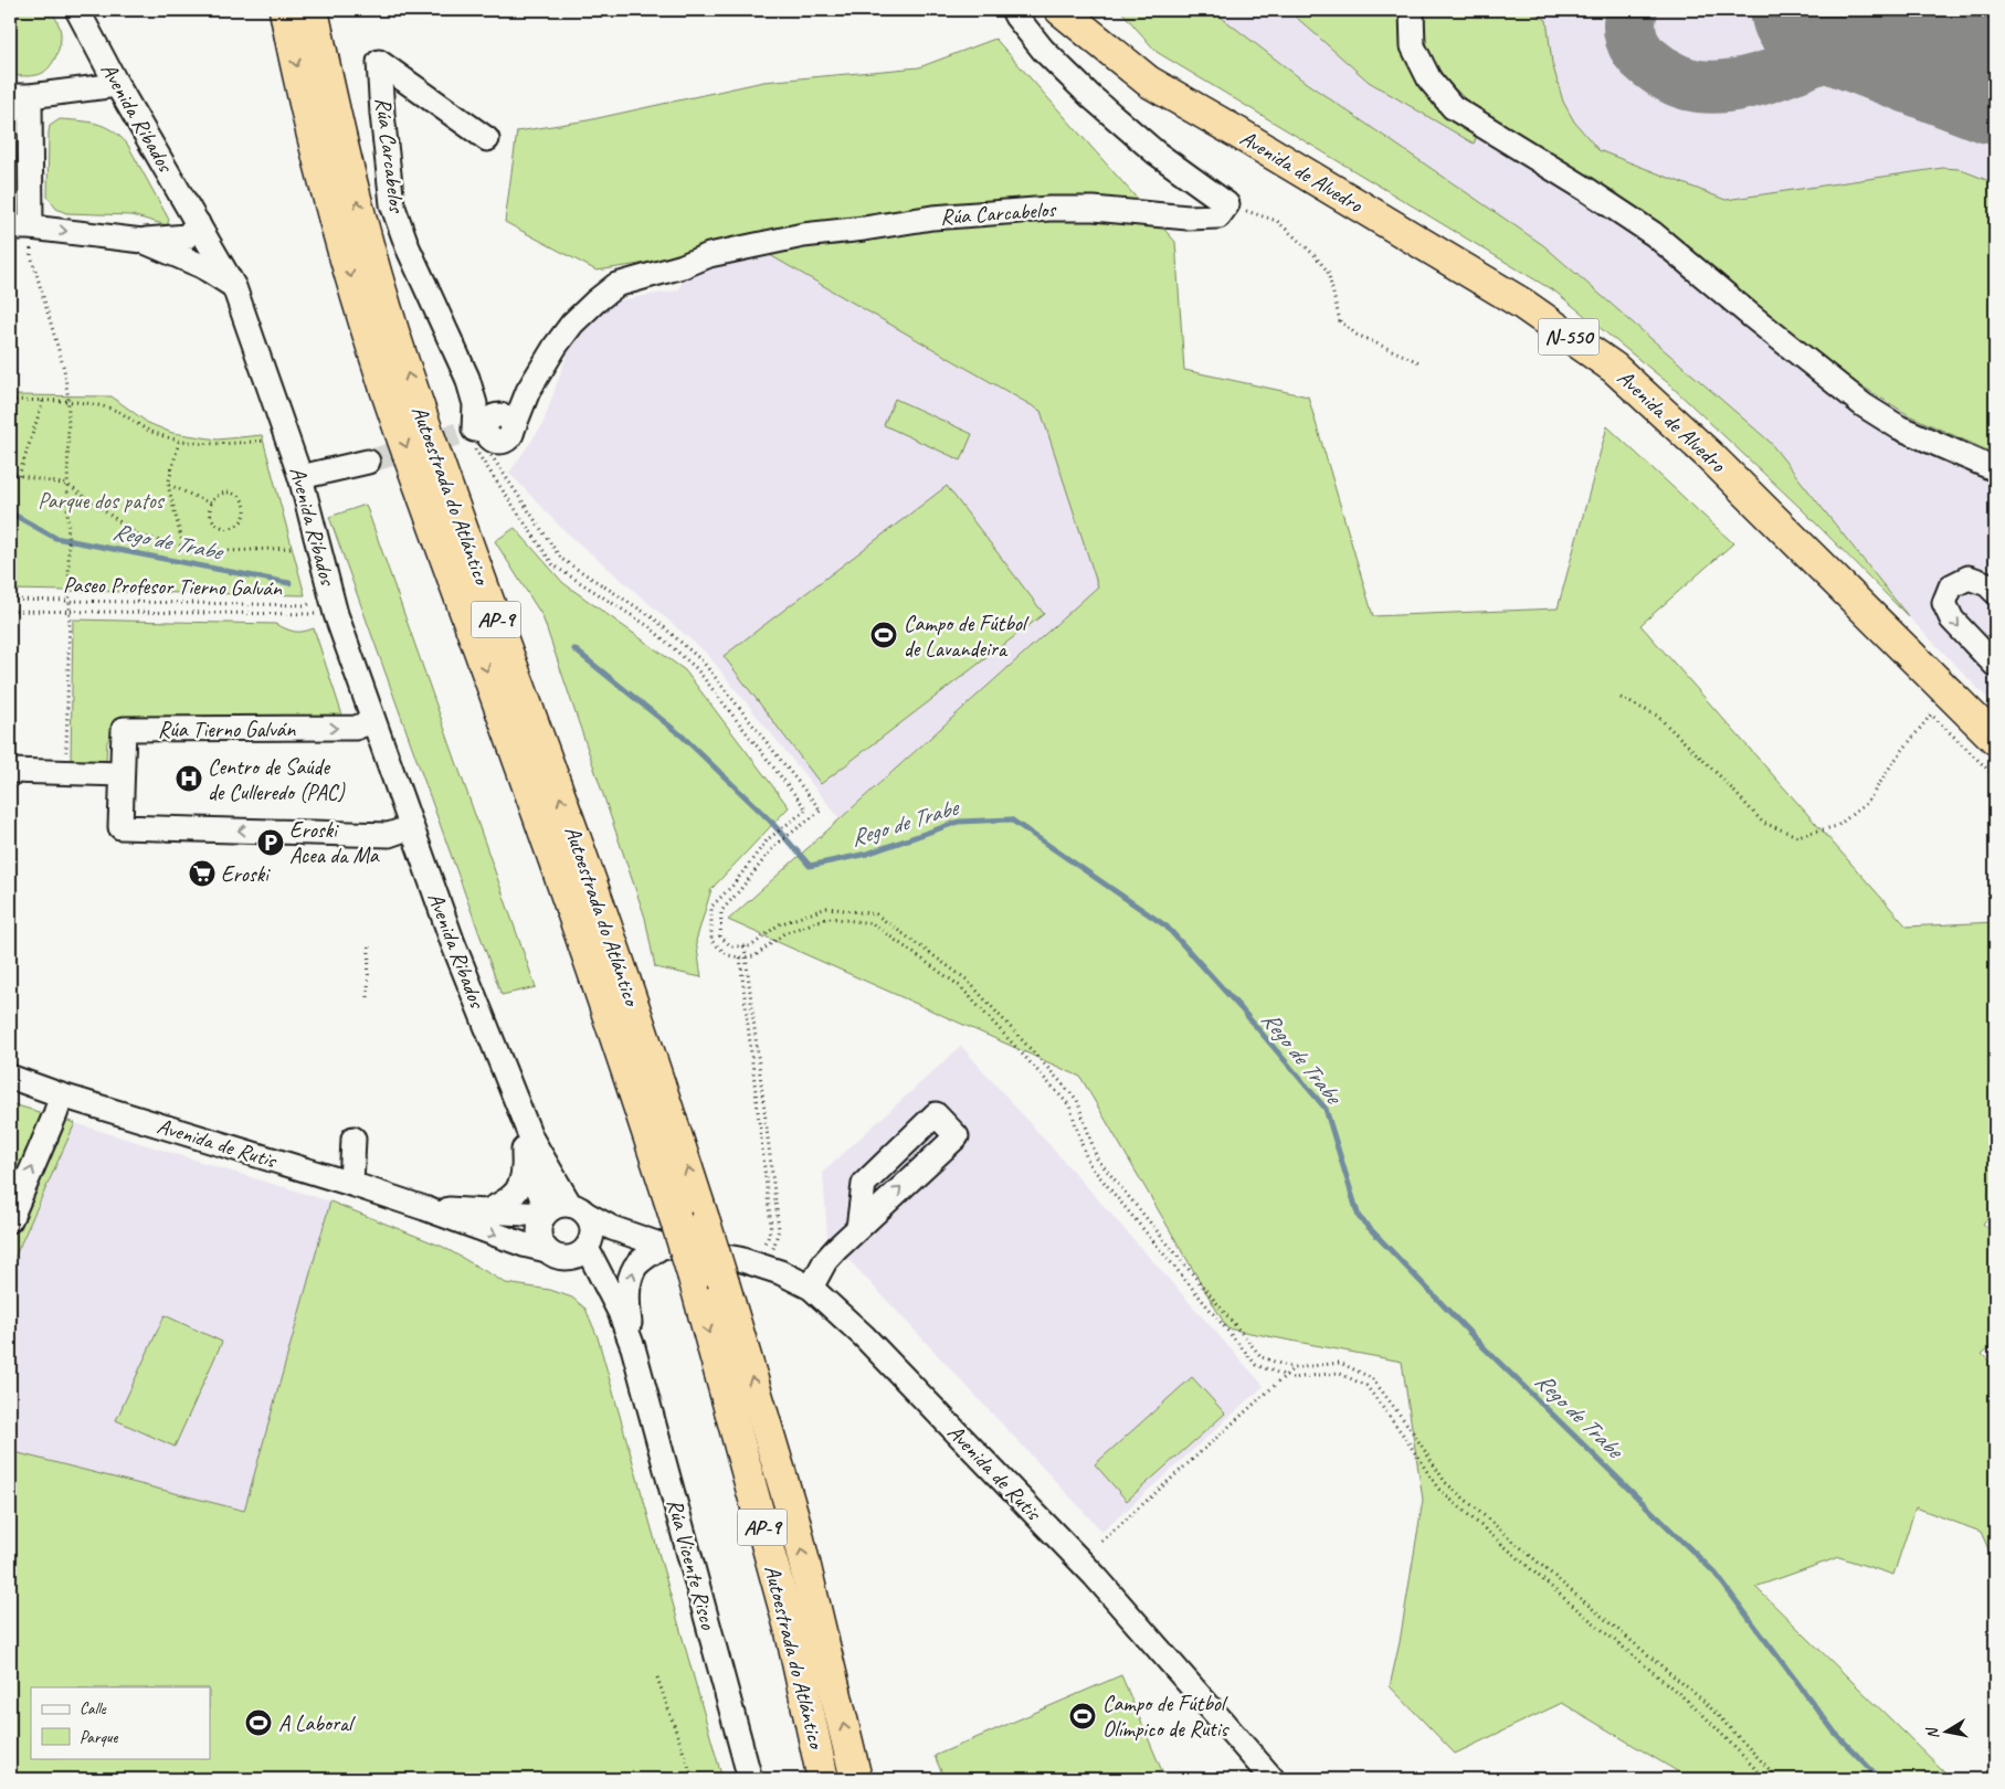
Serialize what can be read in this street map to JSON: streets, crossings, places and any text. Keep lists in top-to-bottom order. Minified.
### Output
{"streets":{"highway":["Avenida de Alvedro","N-550","Autoestrada do Atlántico","AP-9"],"street":["Avenida Ribados","Rúa Carcabelos","Rúa Tierno Galván","Avenida de Rutis","Rúa Vicente Risco"],"path":["Paseo Profesor Tierno Galván"]},"crossings":[["Avenida Ribados","Paseo Profesor Tierno Galván"],["Avenida Ribados","Rúa Tierno Galván"],["Avenida Ribados","Avenida de Rutis"],["Avenida Ribados","Rúa Vicente Risco"],["Avenida de Rutis","Rúa Vicente Risco"]],"water":["Rego de Trabe"],"parks":["Parque dos patos"],"places":{"sports":["Campo de Fútbol de Lavandeira","Campo de Fútbol Olímpico de Rutis","A Laboral"],"hospital":["Centro de Saúde de Culleredo (PAC)"],"parking":["Eroski Acea da Ma"],"supermarket":["Eroski"]},"legend":["Calle","Parque"],"north":"left"}
